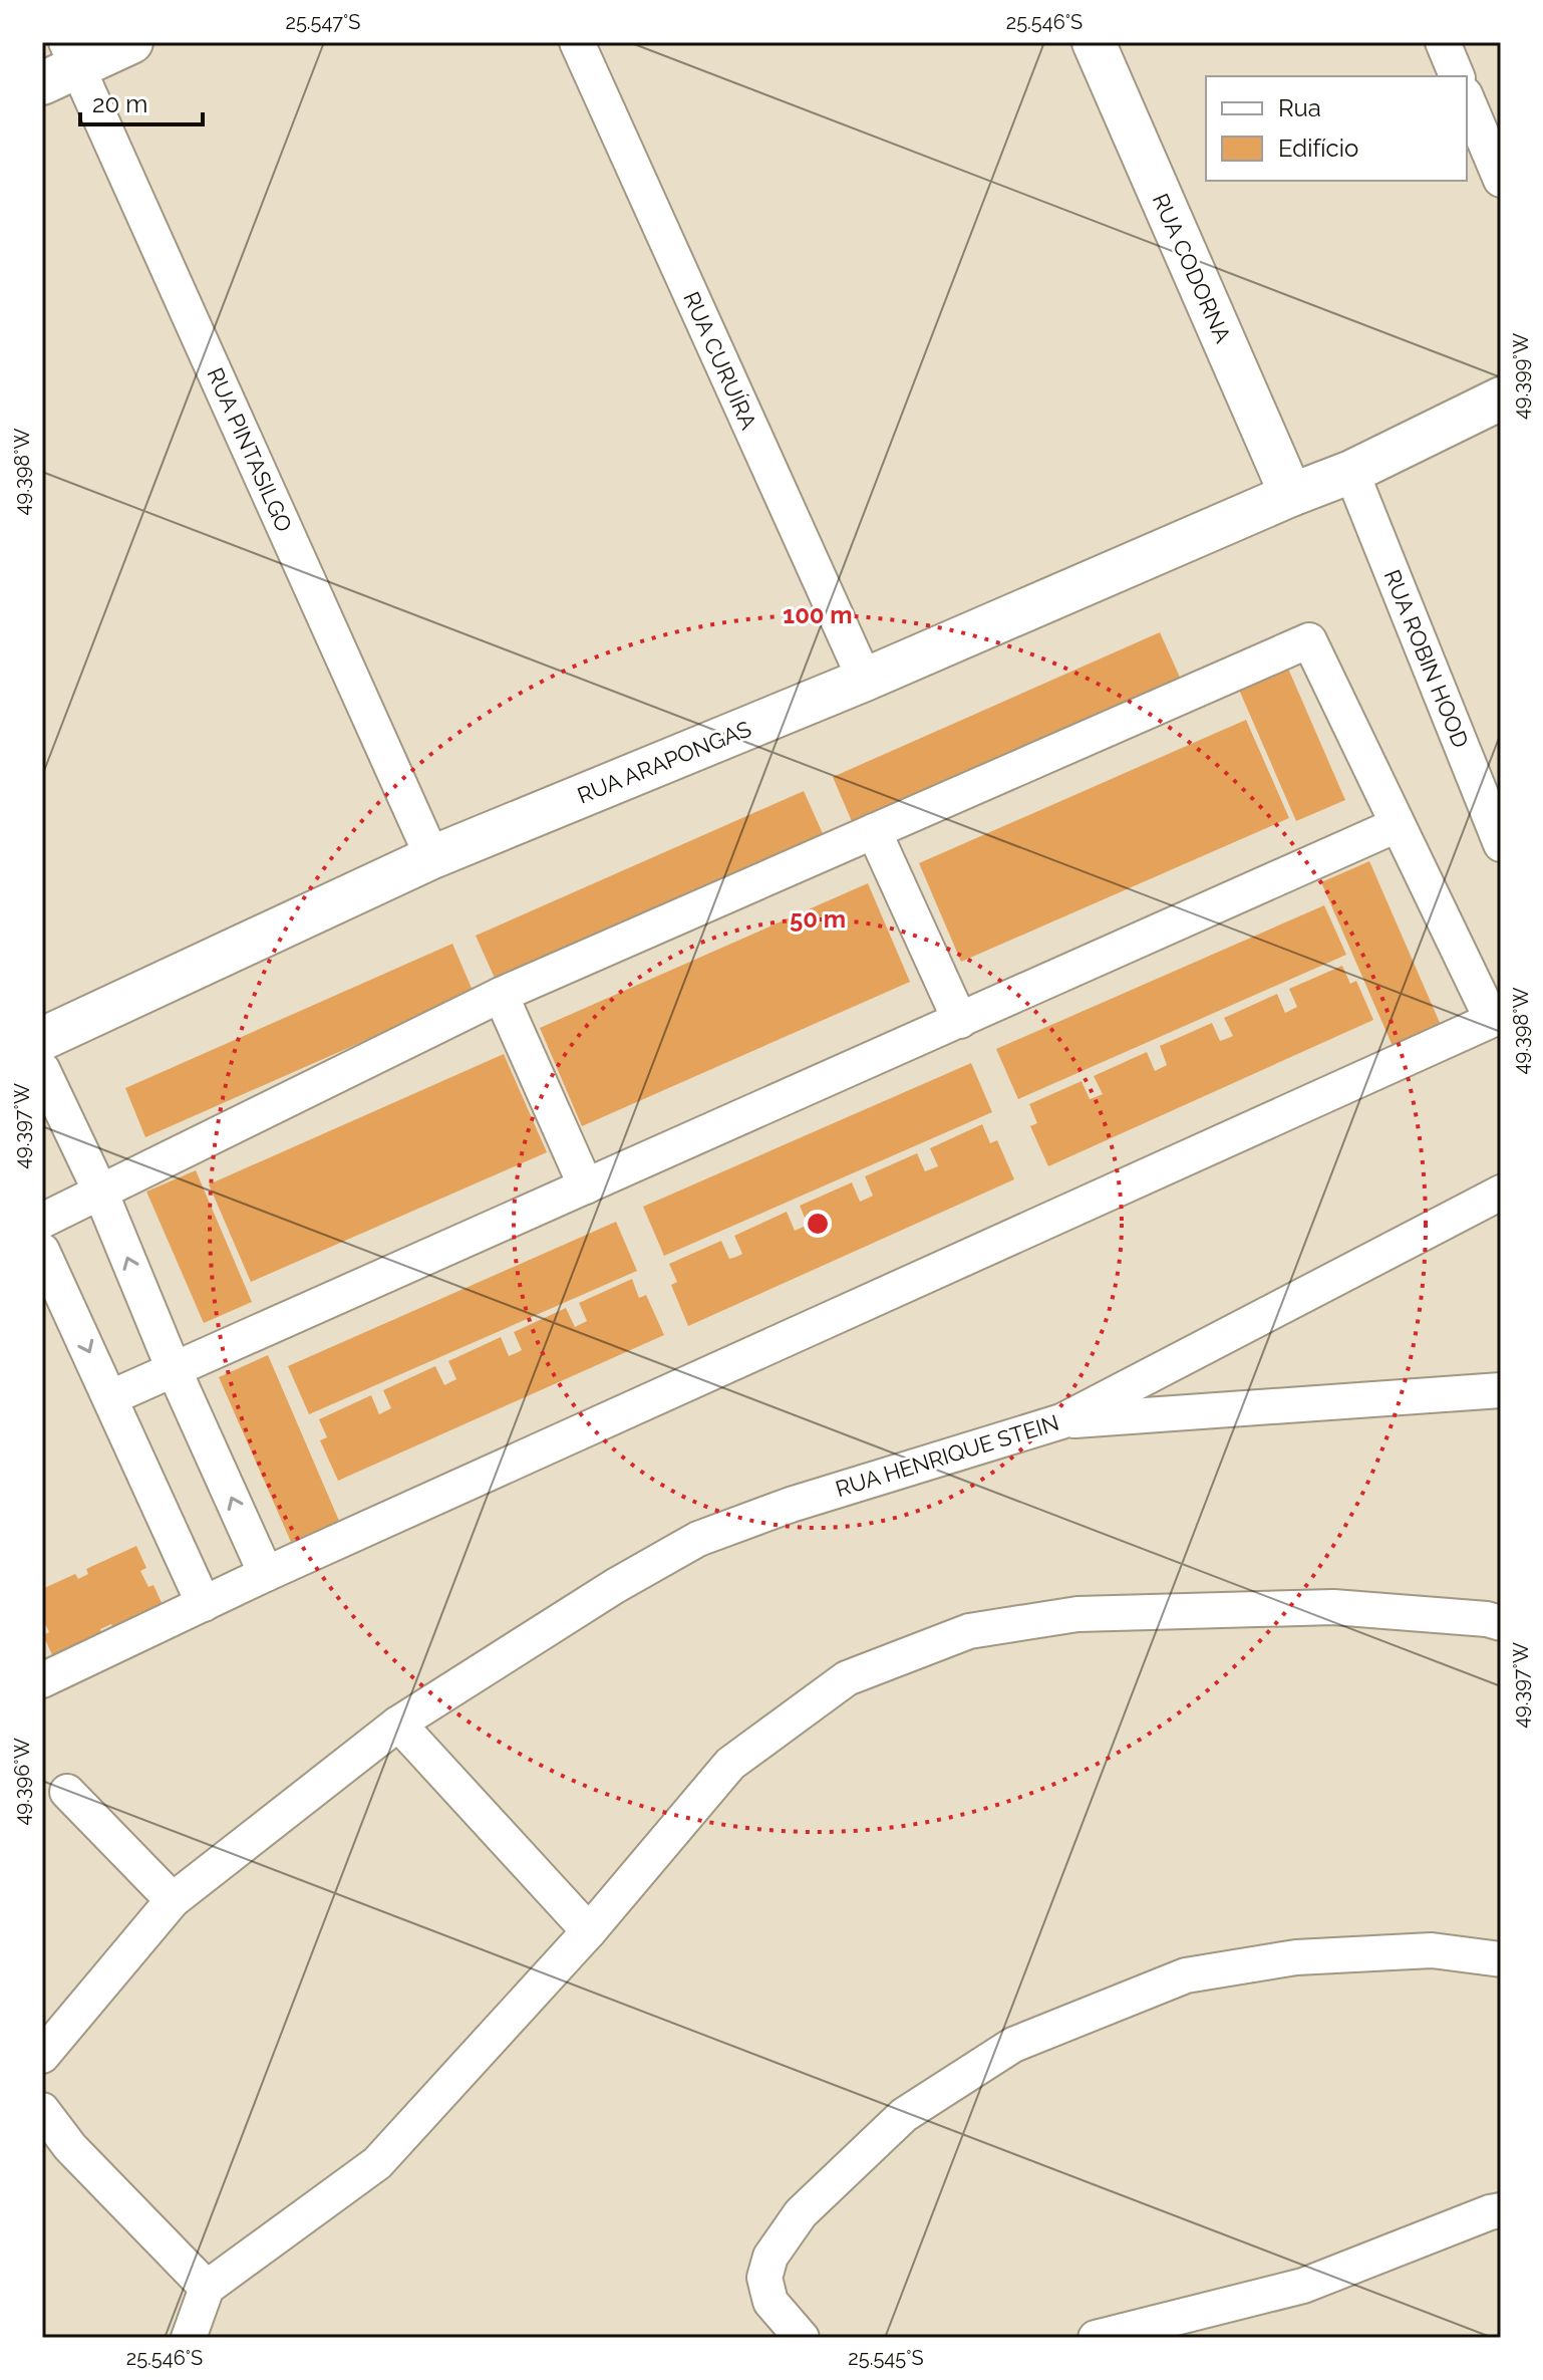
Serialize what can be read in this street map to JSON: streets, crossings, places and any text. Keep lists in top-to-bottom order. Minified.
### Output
{"streets":{"street":["RUA CODORNA","RUA CURUÍRA","RUA PINTASILGO","RUA ROBIN HOOD","RUA ARAPONGAS","RUA HENRIQUE STEIN"]},"crossings":[["RUA CODORNA","RUA ARAPONGAS"],["RUA CURUÍRA","RUA ARAPONGAS"],["RUA PINTASILGO","RUA ARAPONGAS"],["RUA ROBIN HOOD","RUA ARAPONGAS"]],"legend":["Rua","Edifício"],"scale_bar":"20 m","coordinates":["25.547°S","25.546°S","49.399°W","49.398°W","49.397°W","49.396°W","25.545°S"],"rings":["100 m","50 m"]}
